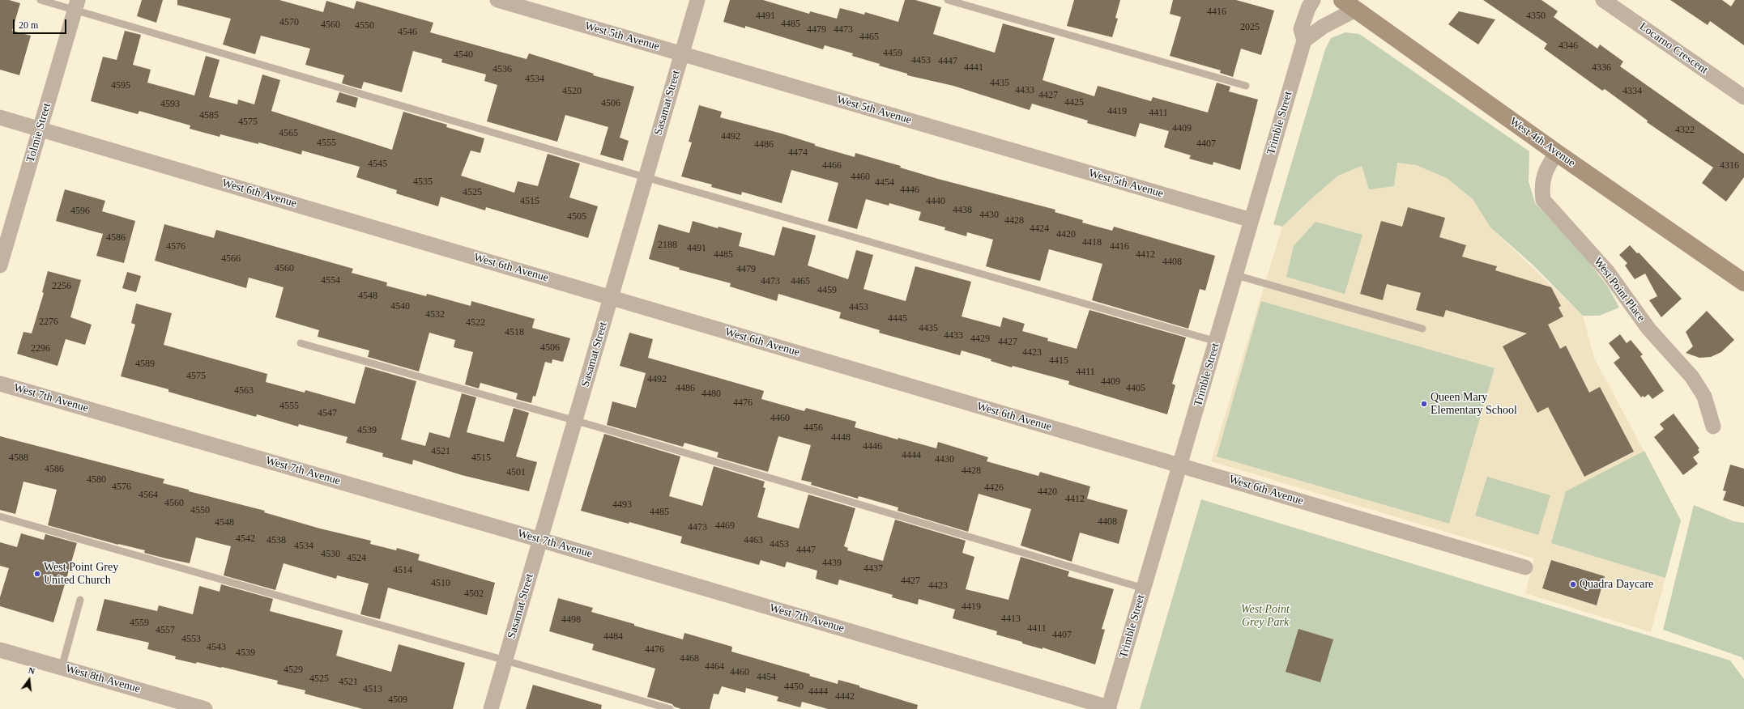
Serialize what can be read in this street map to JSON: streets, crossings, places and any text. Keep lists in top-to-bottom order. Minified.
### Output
{"streets":{"main road":["West 4th Avenue"],"street":["West 5th Avenue","Locarno Crescent","Sasamat Street","Trimble Street","Tolmie Street","West 6th Avenue","West Point Place","West 7th Avenue","West 8th Avenue"]},"crossings":[["West 5th Avenue","Sasamat Street"],["West 5th Avenue","Trimble Street"],["Sasamat Street","West 6th Avenue"],["Sasamat Street","West 7th Avenue"],["Trimble Street","West 6th Avenue"],["Trimble Street","West 7th Avenue"],["Tolmie Street","West 6th Avenue"],["West 4th Avenue","West Point Place"]],"parks":["West Point Grey Park"],"places":["Queen Mary Elementary School","West Point Grey United Church","Quadra Daycare"],"house_numbers":["4416","4491","4350","4570","4485","4560","4550","2025","4479","4473","4546","4465","4346","4459","4540","4453","4447","4441","4336","4536","4534","4435","4595","4433","4520","4334","4427","4425","4506","4593","4419","4411","4585","4575","4409","4322","4565","4492","4555","4407","4486","4474","4545","4466","4316","4460","4535","4454","4446","4525","4515","4440","4438","4596","4430","4505","4428","4424","4420","4586","4418","2188","4576","4416","4491","4485","4412","4566","4408","4560","4479","4554","4473","4465","2256","4459","4548","4540","4453","4532","4445","2276","4522","4435","4518","4433","4429","4427","4506","2296","4423","4415","4589","4411","4575","4492","4409","4486","4405","4563","4480","4476","4555","4547","4460","4456","4539","4448","4446","4521","4444","4588","4515","4430","4586","4428","4501","4580","4576","4426","4420","4564","4412","4560","4493","4550","4485","4408","4548","4469","4473","4542","4538","4463","4453","4534","4447","4530","4524","4439","4437","4514","4427","4510","4423","4502","4419","4413","4498","4559","4411","4557","4407","4484","4553","4543","4476","4539","4468","4464","4529","4460","4454","4525","4521","4450","4513","4444","4442","4509"],"scale_bar":"20 m","north":"top"}
